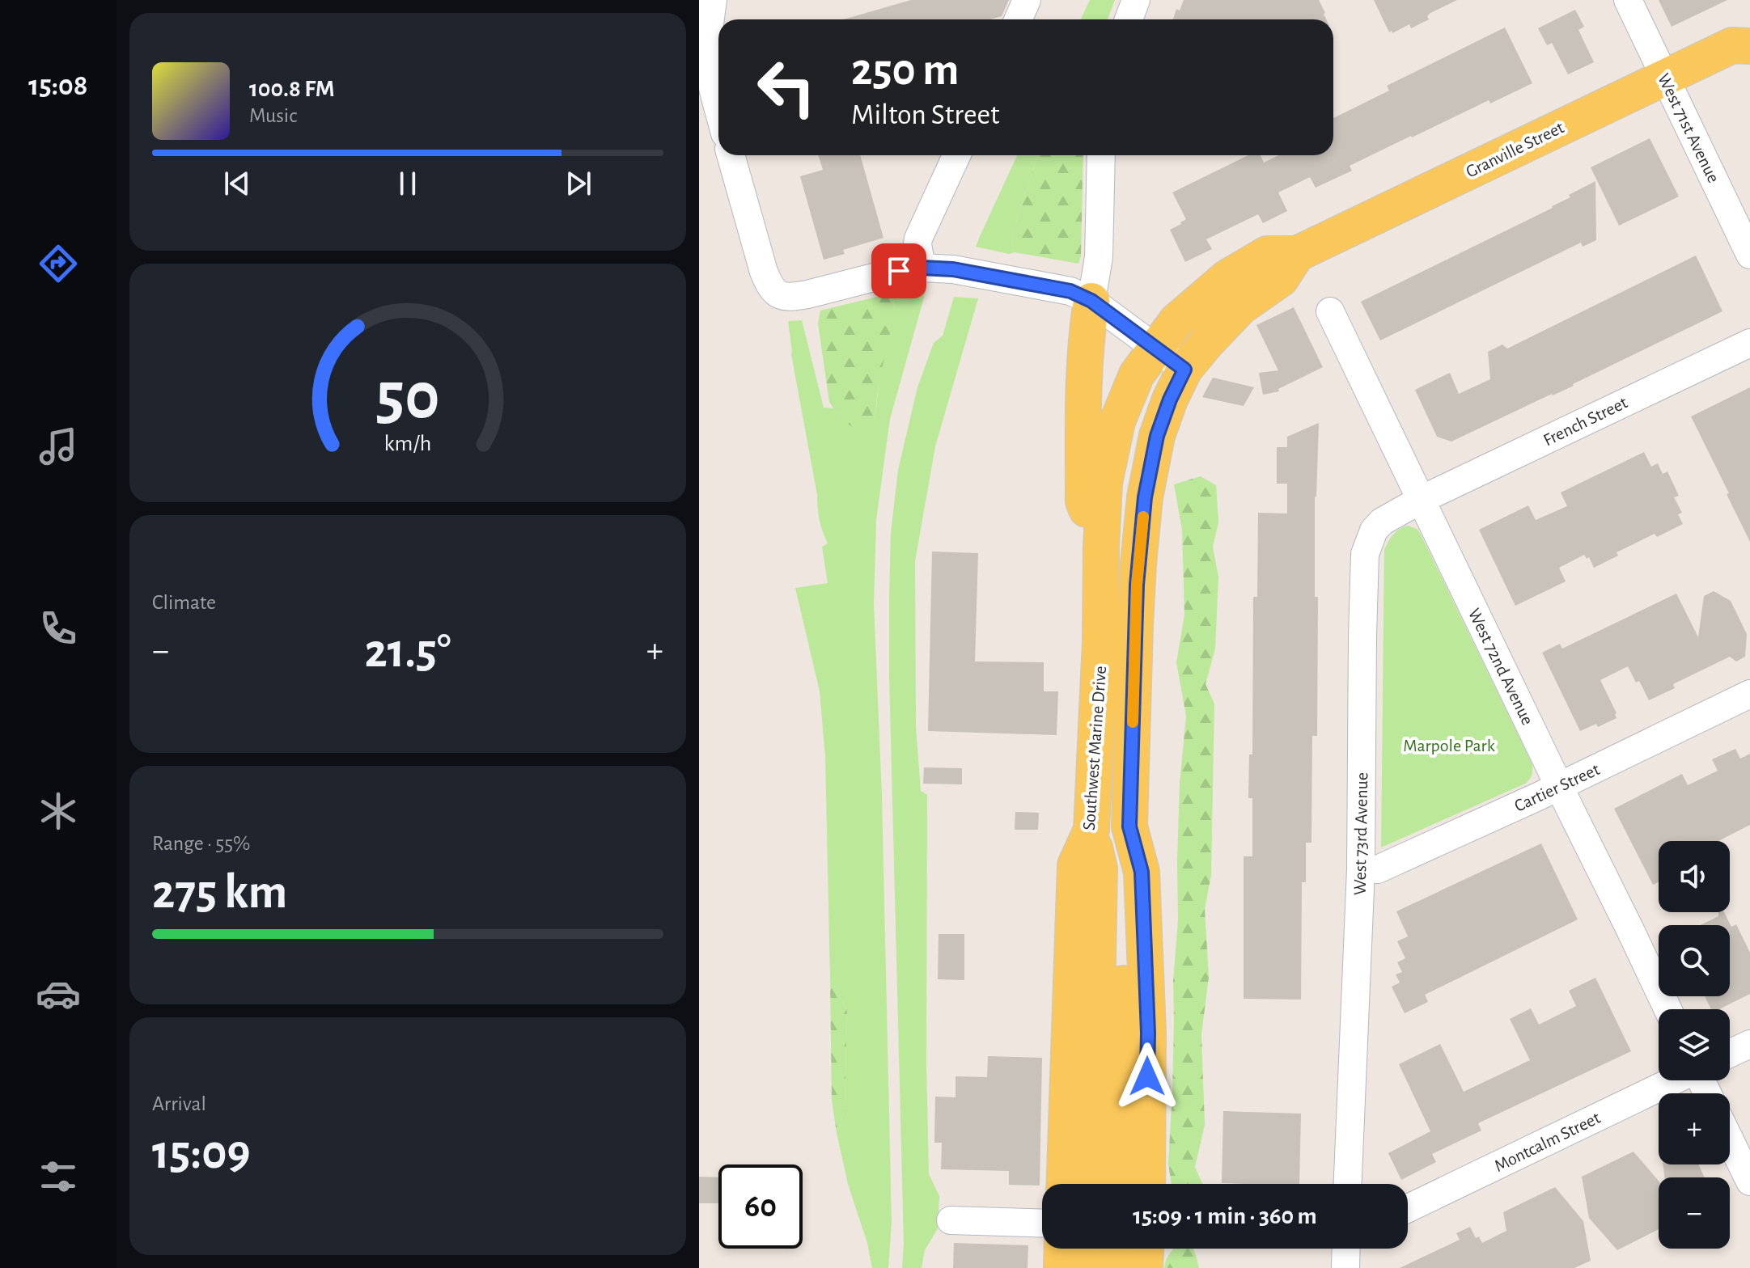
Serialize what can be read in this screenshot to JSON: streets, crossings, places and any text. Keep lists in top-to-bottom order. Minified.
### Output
{"streets":{"main road":["Granville Street","Southwest Marine Drive"],"street":["West 71st Avenue","French Street","West 72nd Avenue","Cartier Street","West 73rd Avenue","Montcalm Street"]},"crossings":[["West 71st Avenue","Granville Street"],["Granville Street","Southwest Marine Drive"],["French Street","West 72nd Avenue"],["French Street","West 73rd Avenue"],["West 72nd Avenue","Cartier Street"],["West 72nd Avenue","West 73rd Avenue"],["Cartier Street","West 73rd Avenue"]],"parks":["Marpole Park"],"page":{"tabs":"15:08","turn":["250 m","Milton Street"],"song":["100.8 FM","Music"],"tile":["Climate",["Range · 55%","275 km"],["Arrival","15:09"]],"heat":["−","21.5°","+"],"map_buttons":["+","−"],"limit":"60","trip":"15:09 · 1 min · 360 m","gauge":["50","km/h"]}}
